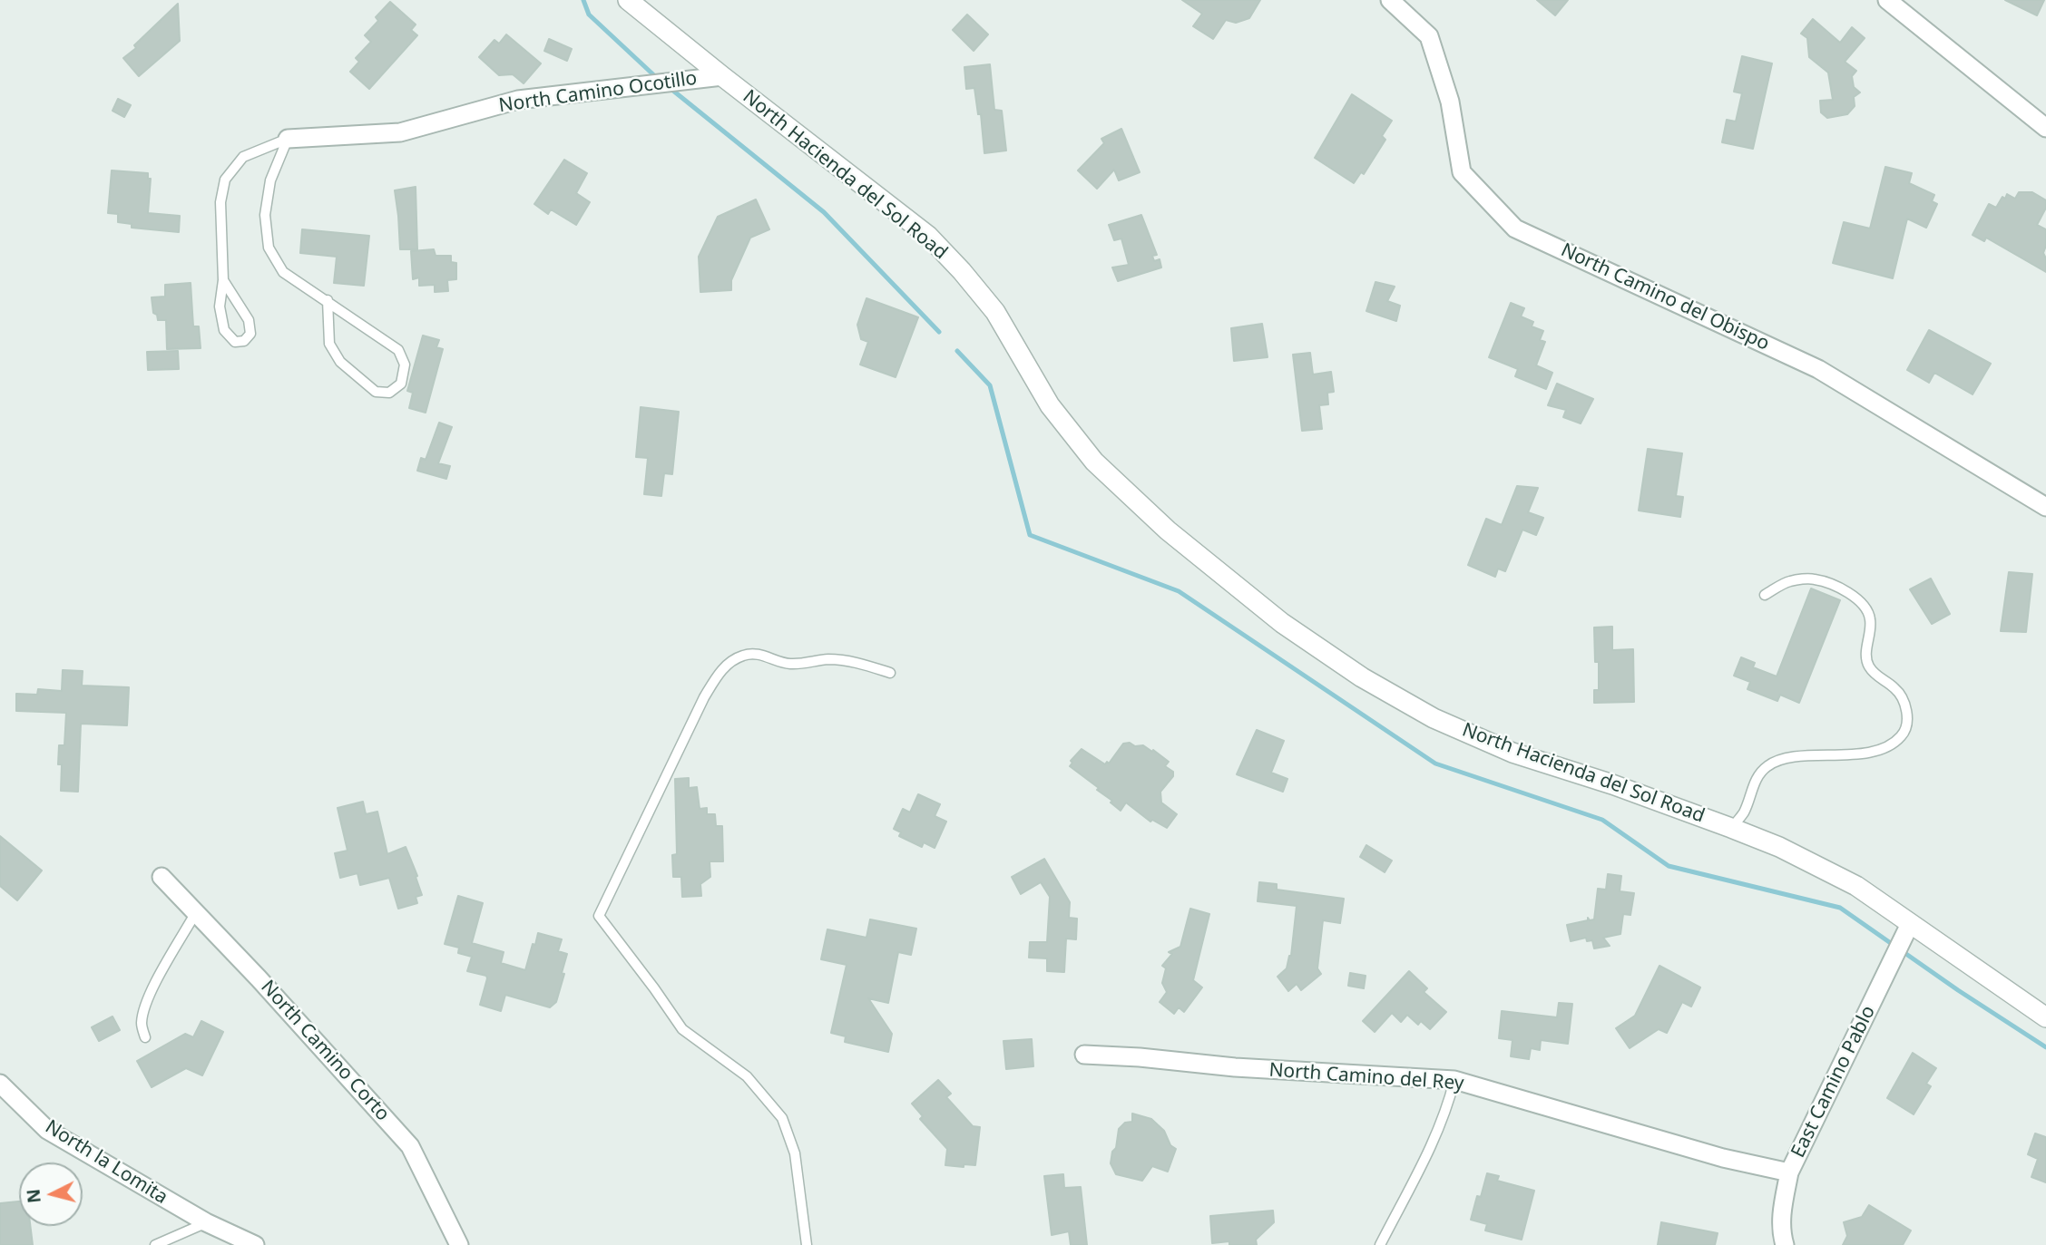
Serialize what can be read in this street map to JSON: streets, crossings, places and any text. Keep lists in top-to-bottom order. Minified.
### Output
{"streets":{"street":["North Camino Ocotillo","North Hacienda del Sol Road","North Camino del Obispo","North Camino Corto","North Camino del Rey","East Camino Pablo","North la Lomita"]},"crossings":[["North Camino Ocotillo","North Hacienda del Sol Road"],["North Hacienda del Sol Road","East Camino Pablo"],["North Camino del Rey","East Camino Pablo"]],"north":"left"}
